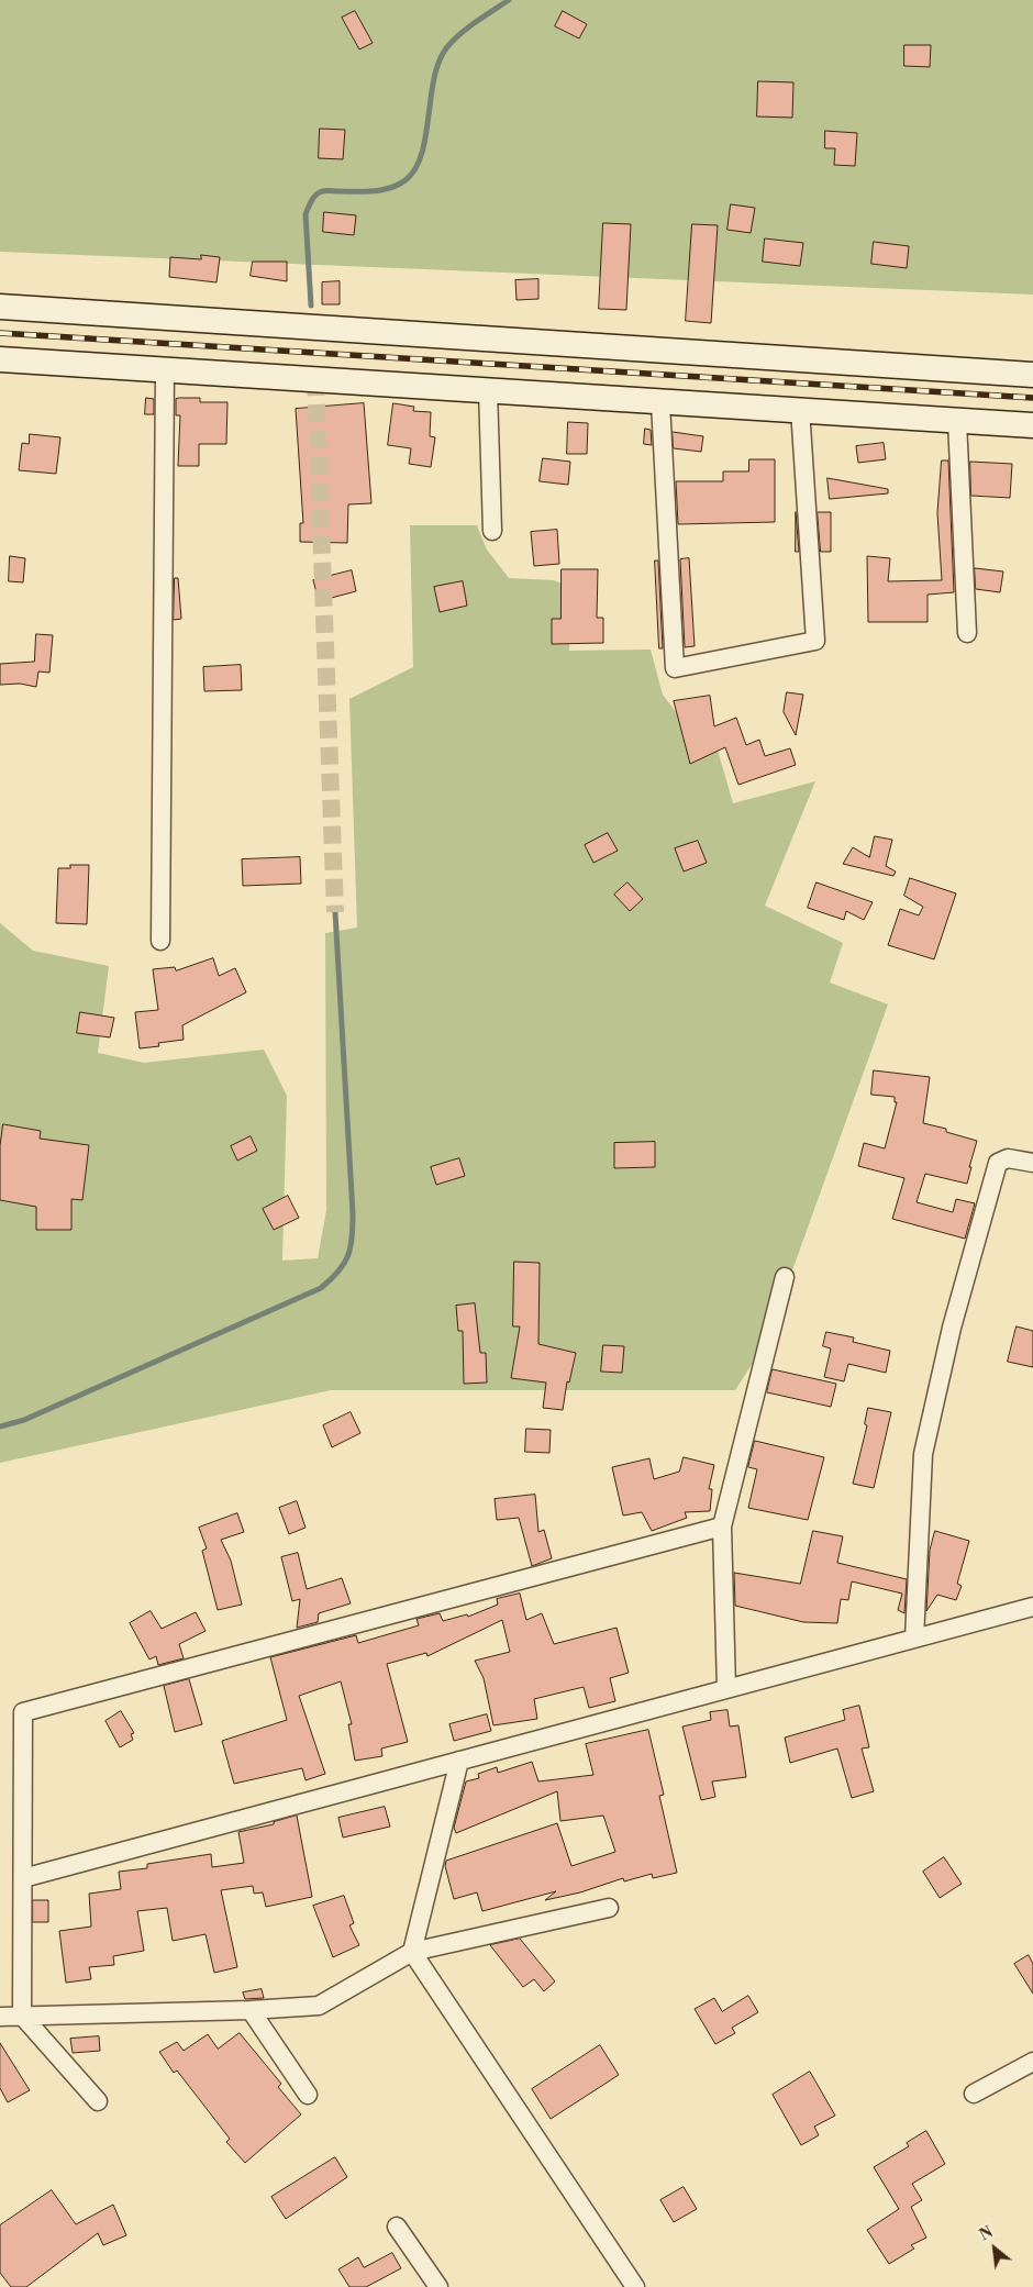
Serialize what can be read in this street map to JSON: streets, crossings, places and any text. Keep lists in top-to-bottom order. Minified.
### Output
{"north":"top left"}
